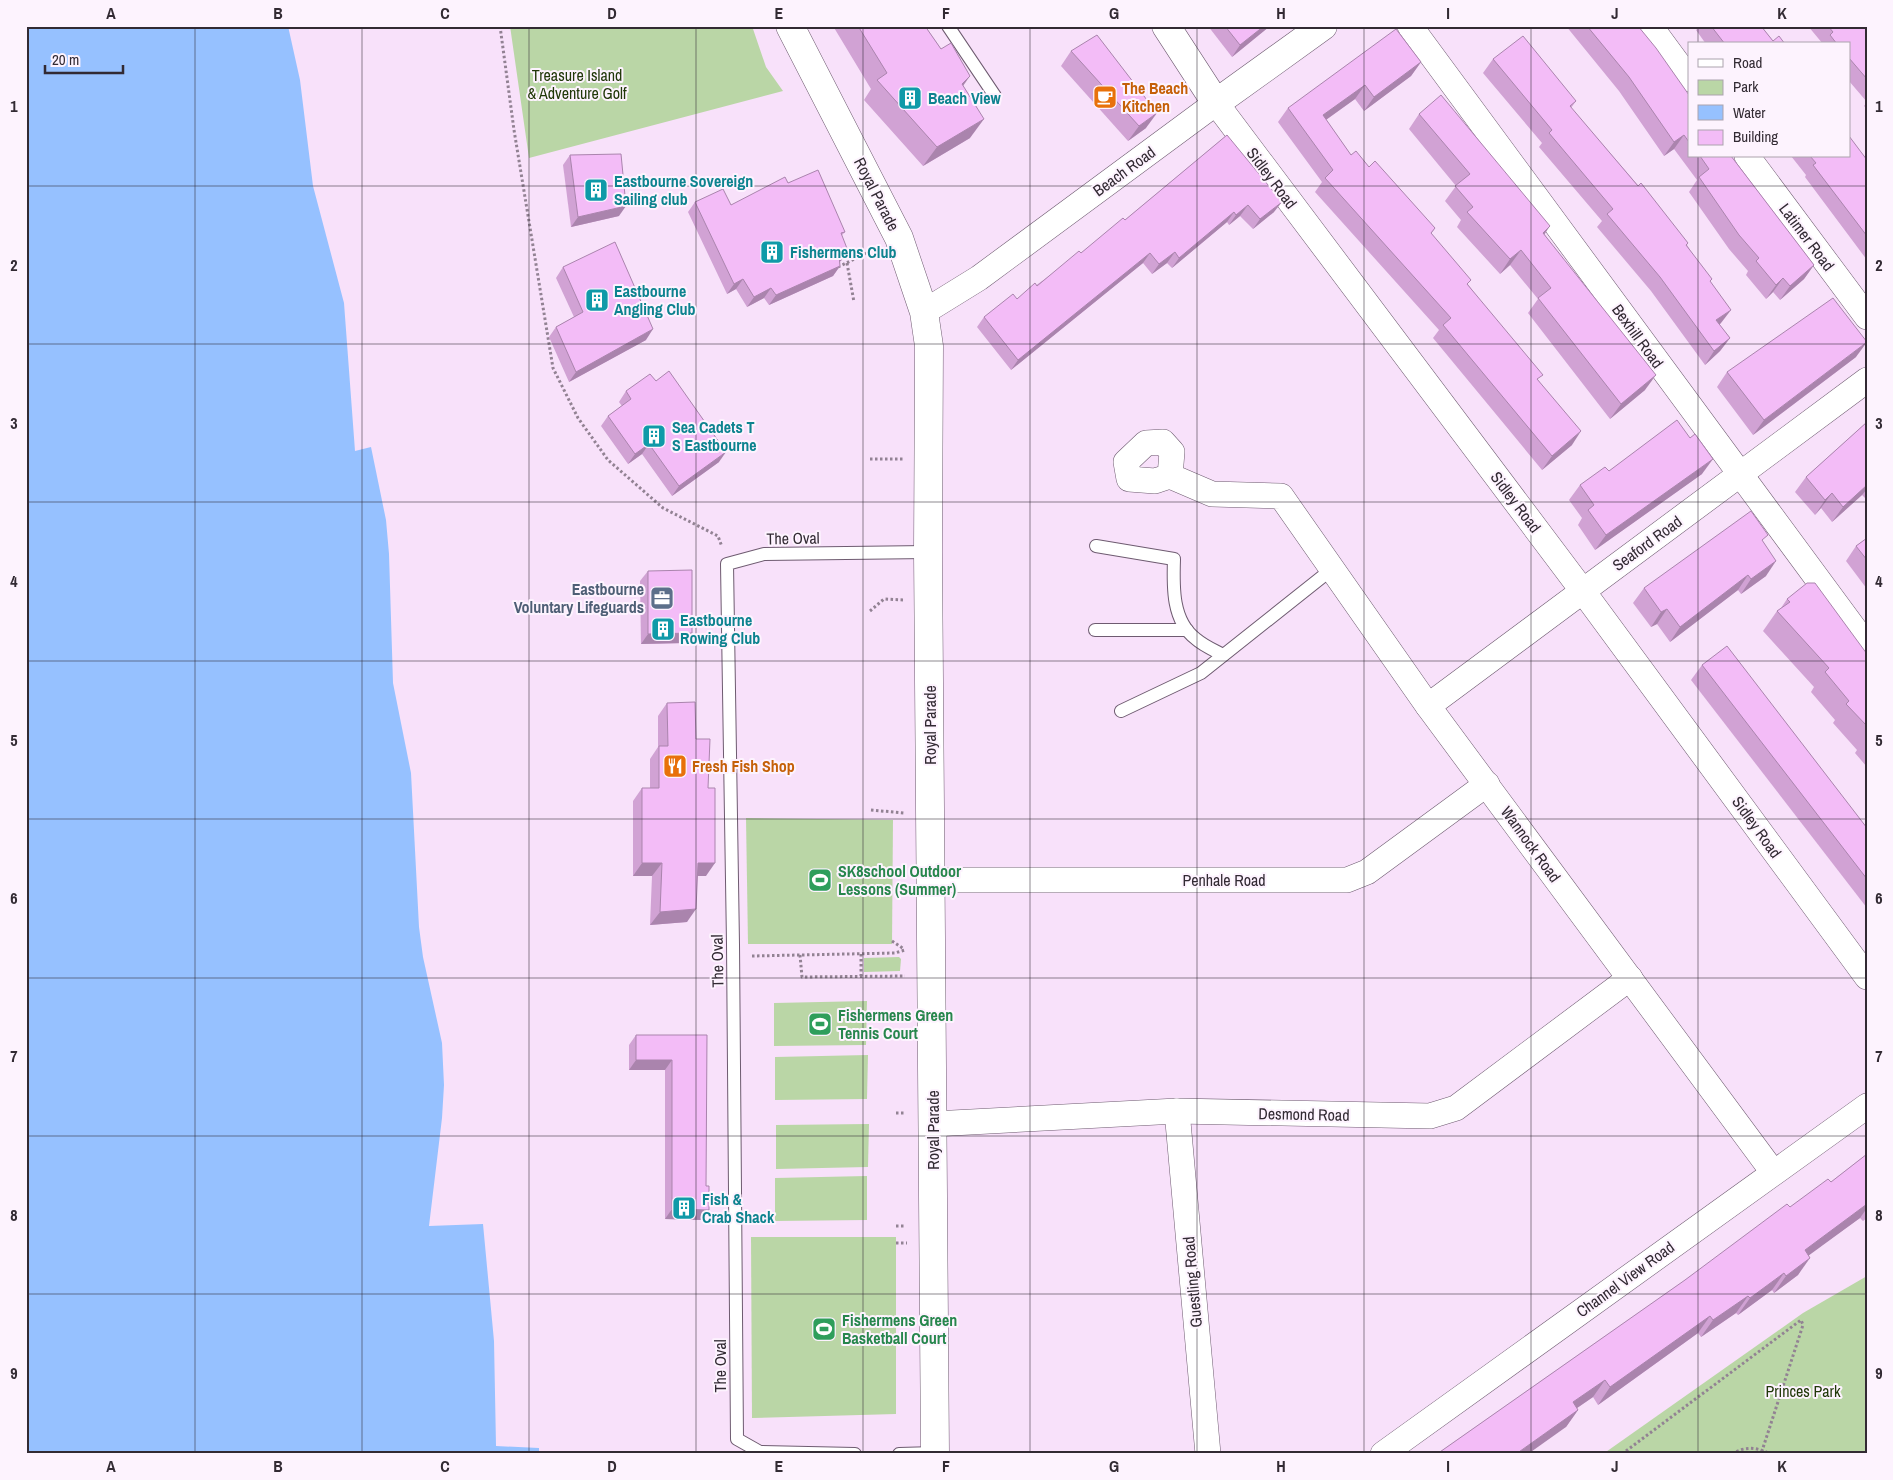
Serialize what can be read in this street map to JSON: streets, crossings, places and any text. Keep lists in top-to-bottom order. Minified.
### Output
{"streets":{"street":["Beach Road","Sidley Road","Royal Parade","Latimer Road","Bexhill Road","Seaford Road","Wannock Road","Penhale Road","Desmond Road","Channel View Road","Guestling Road"],"lane":["The Oval"]},"crossings":[["Beach Road","Sidley Road"],["Beach Road","Royal Parade"],["Sidley Road","Seaford Road"],["Royal Parade","The Oval"],["Royal Parade","Penhale Road"],["Royal Parade","Desmond Road"],["Bexhill Road","Seaford Road"],["Seaford Road","Wannock Road"],["Wannock Road","Penhale Road"],["Wannock Road","Desmond Road"],["Wannock Road","Channel View Road"],["Desmond Road","Guestling Road"]],"parks":["Treasure Island & Adventure Golf","Princes Park"],"places":{"cafe":["The Beach Kitchen"],"building":["Beach View","Eastbourne Sovereign Sailing club","Fishermens Club","Eastbourne Angling Club","Sea Cadets T S Eastbourne","Eastbourne Rowing Club","Fish & Crab Shack"],"office":["Eastbourne Voluntary Lifeguards"],"restaurant":["Fresh Fish Shop"],"sports":["SK8school Outdoor Lessons (Summer)","Fishermens Green Tennis Court","Fishermens Green Basketball Court"]},"legend":["Road","Park","Water","Building"],"scale_bar":"20 m","grid":{"columns":["A","B","C","D","E","F","G","H","I","J","K"],"rows":["1","2","3","4","5","6","7","8","9"]}}
